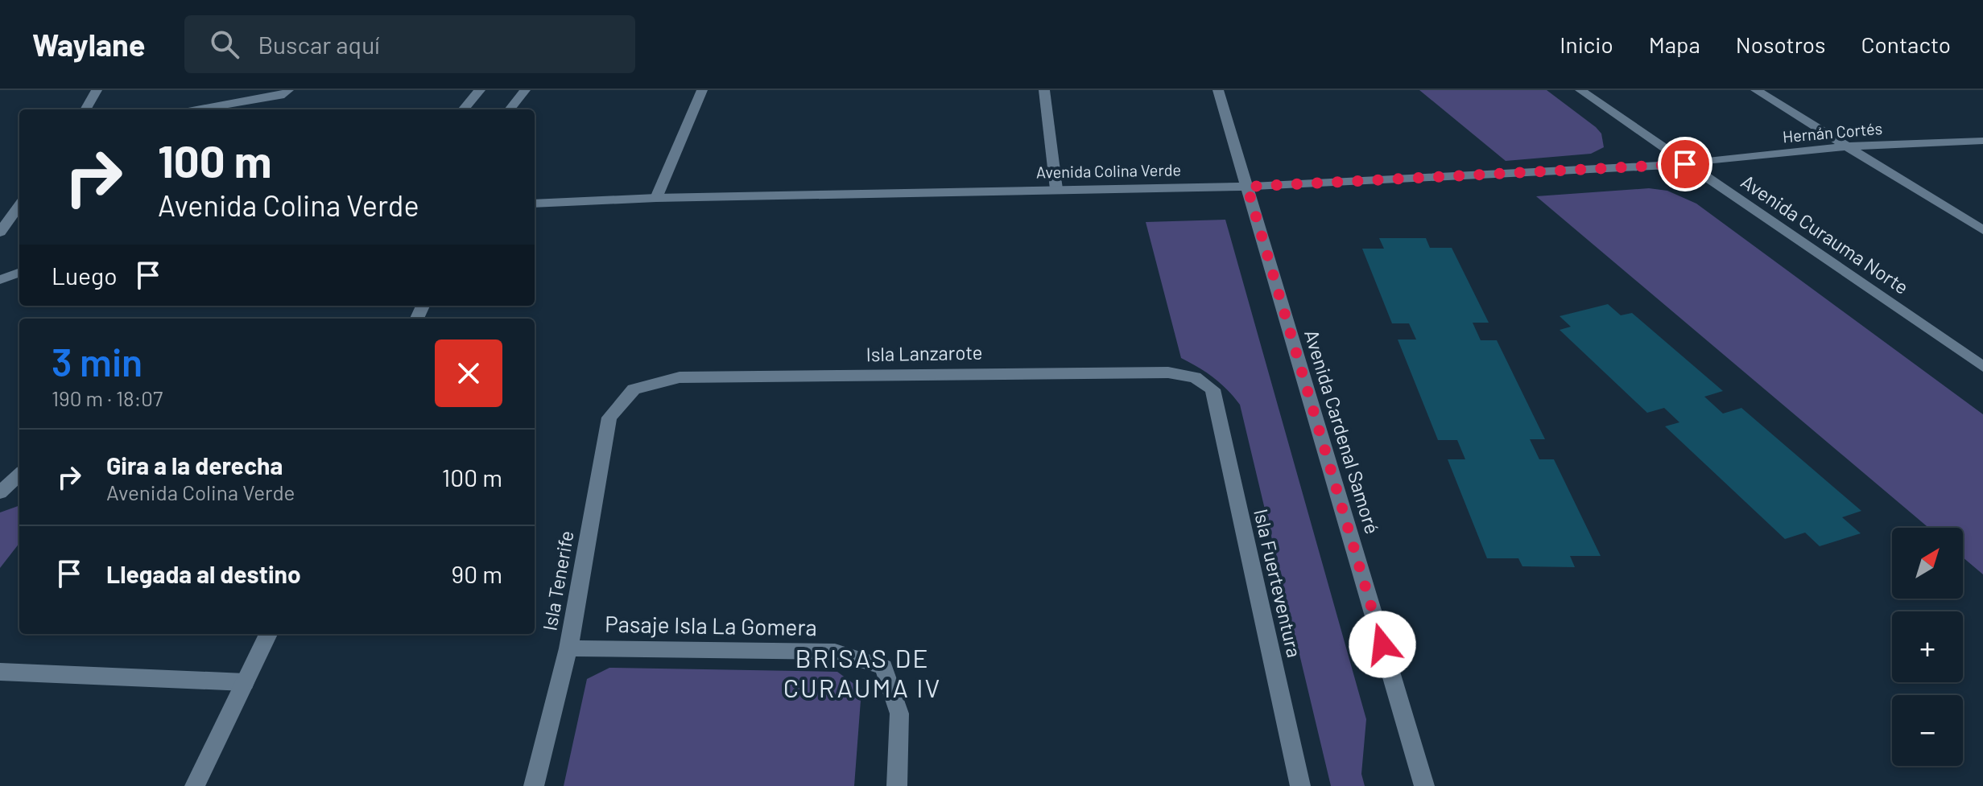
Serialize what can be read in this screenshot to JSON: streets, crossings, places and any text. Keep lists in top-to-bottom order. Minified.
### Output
{"streets":{"street":["Hernán Cortés","Avenida Colina Verde","Avenida Curauma Norte","Isla Lanzarote","Avenida Cardenal Samoré","Isla Tenerife","Isla Fuerteventura","Pasaje Isla La Gomera"]},"crossings":[["Hernán Cortés","Avenida Colina Verde"],["Hernán Cortés","Avenida Curauma Norte"],["Avenida Colina Verde","Avenida Curauma Norte"],["Avenida Colina Verde","Avenida Cardenal Samoré"],["Isla Lanzarote","Isla Tenerife"],["Isla Lanzarote","Isla Fuerteventura"],["Isla Tenerife","Pasaje Isla La Gomera"]],"districts":["BRISAS DE CURAUMA IV"],"north":"top right","page":{"header":"Waylane","search":"Buscar aquí","nav":["Inicio","Mapa","Nosotros","Contacto"],"turn":["100 m","Avenida Colina Verde"],"then":"Luego","heading":["3 min","190 m · 18:07"],"list":[{"name":"Gira a la derecha","note":"Avenida Colina Verde","value":"100 m"},{"name":"Llegada al destino","value":"90 m"}],"map_buttons":["+","−"]}}
